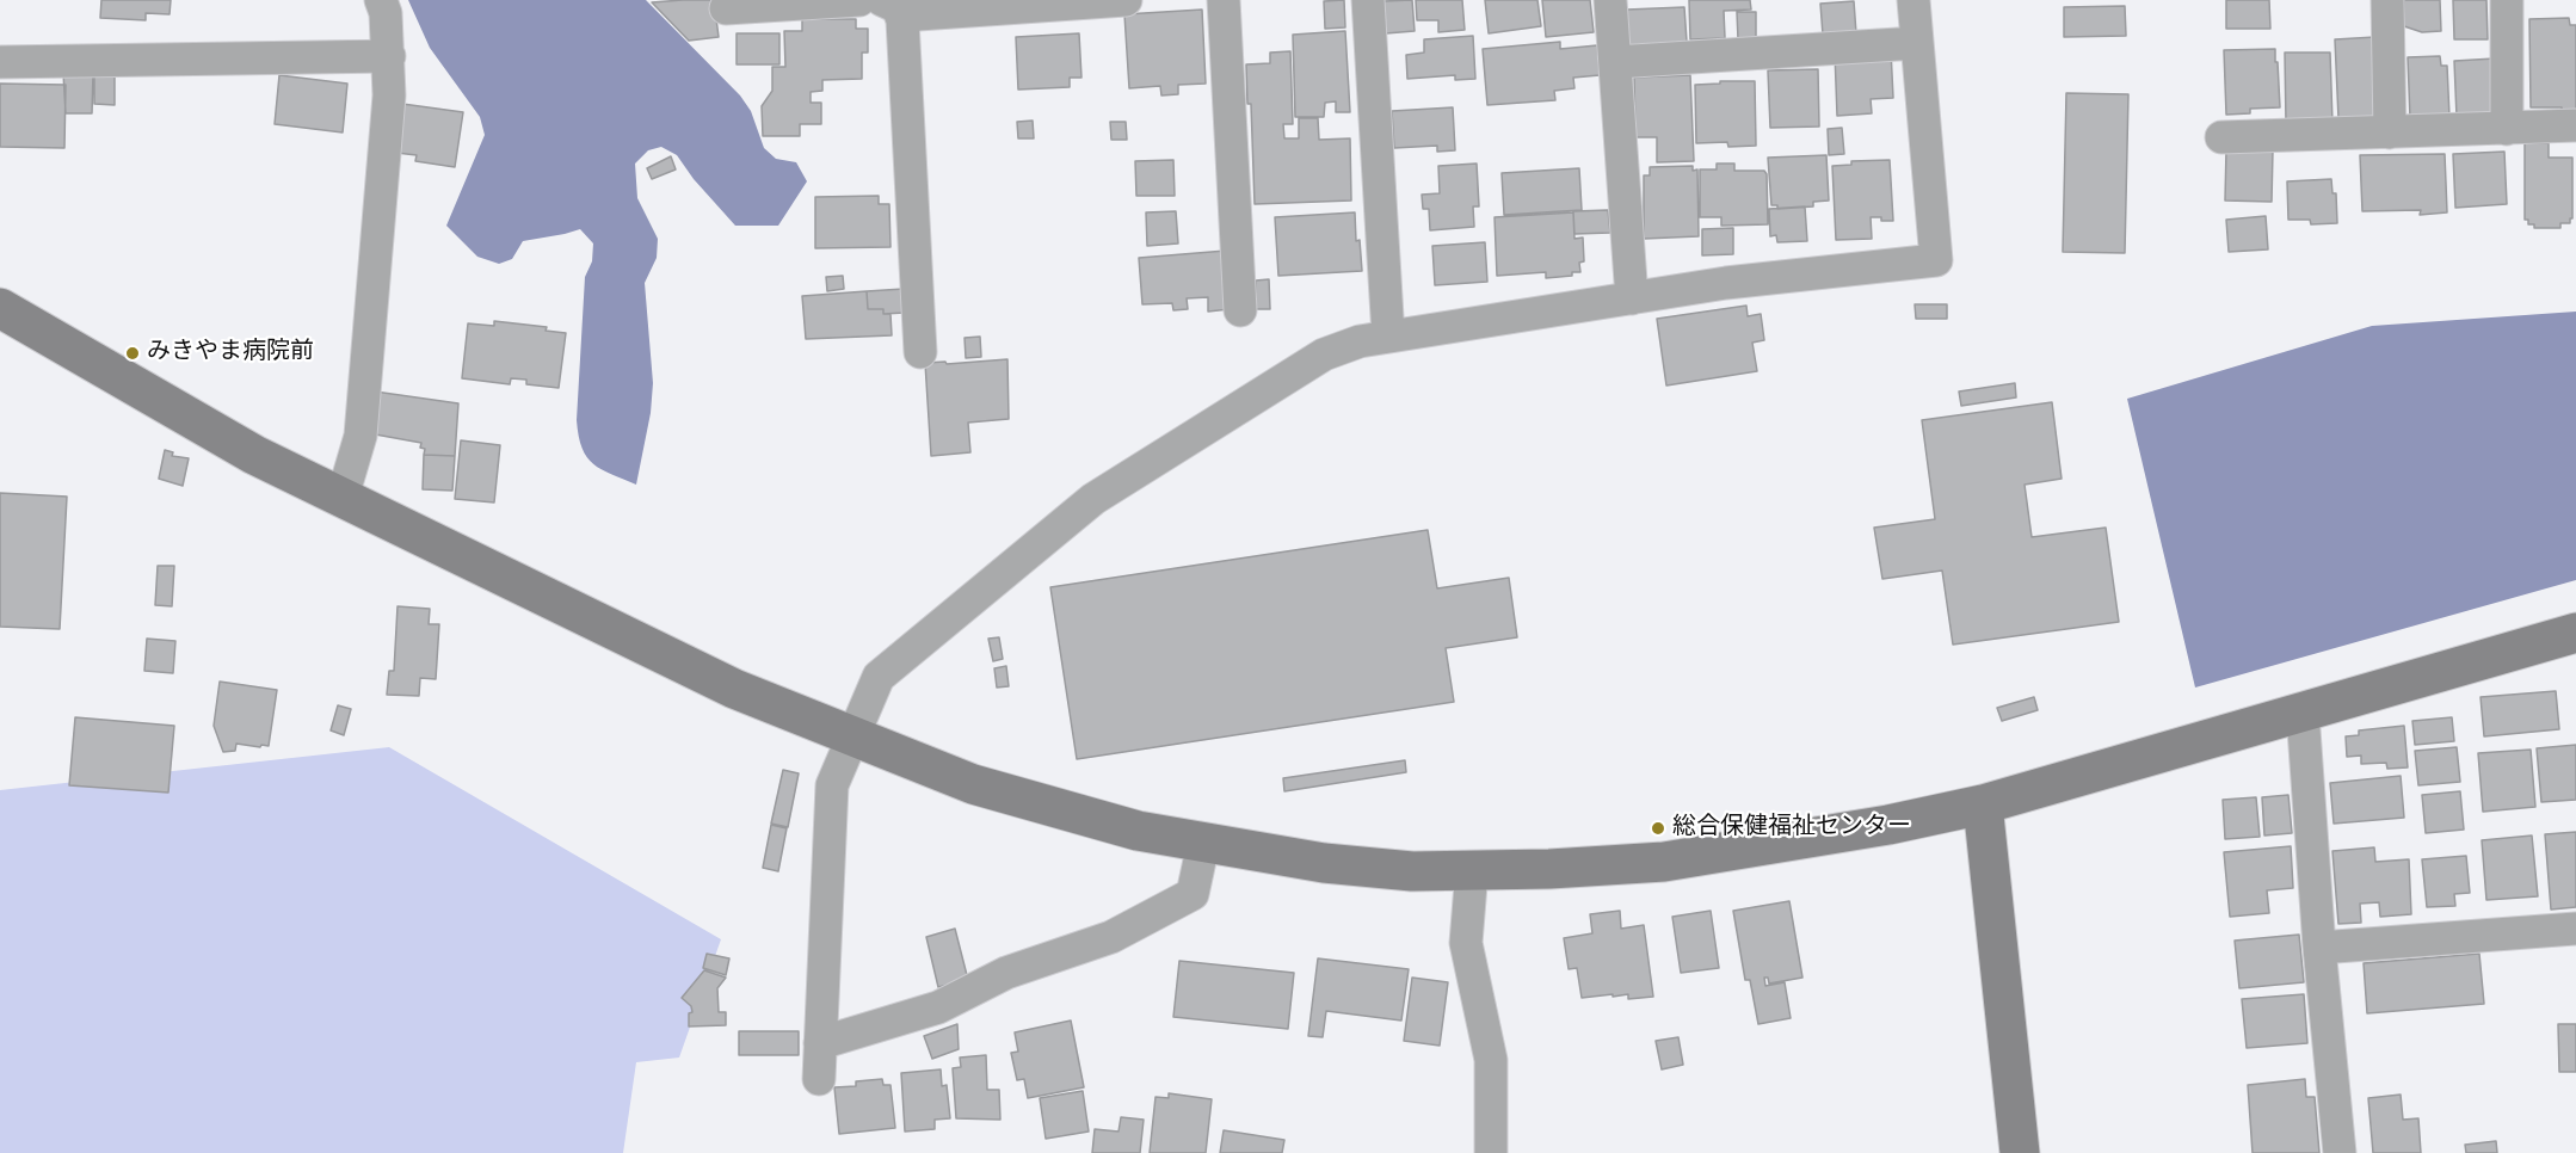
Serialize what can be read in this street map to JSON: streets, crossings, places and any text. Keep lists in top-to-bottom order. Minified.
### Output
{"places":["みきやま病院前","総合保健福祉センター"]}
